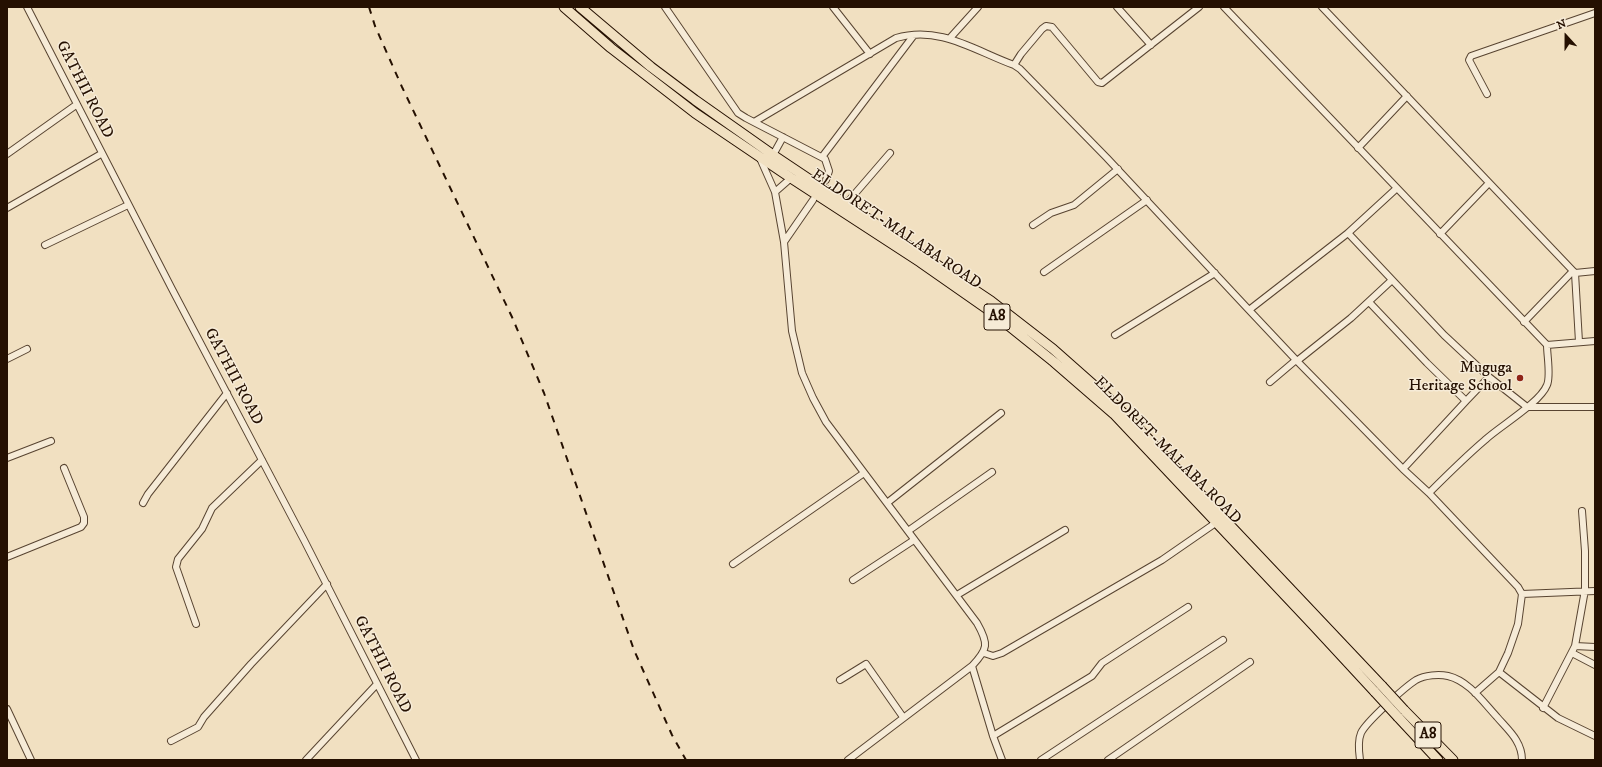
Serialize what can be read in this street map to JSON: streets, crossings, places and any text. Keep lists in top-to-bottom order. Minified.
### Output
{"streets":{"highway":["ELDORET-MALABA ROAD","A8"],"street":["GATHII ROAD"]},"crossings":[["ELDORET-MALABA ROAD","A8"]],"places":["Muguga Heritage School"],"north":"top"}
